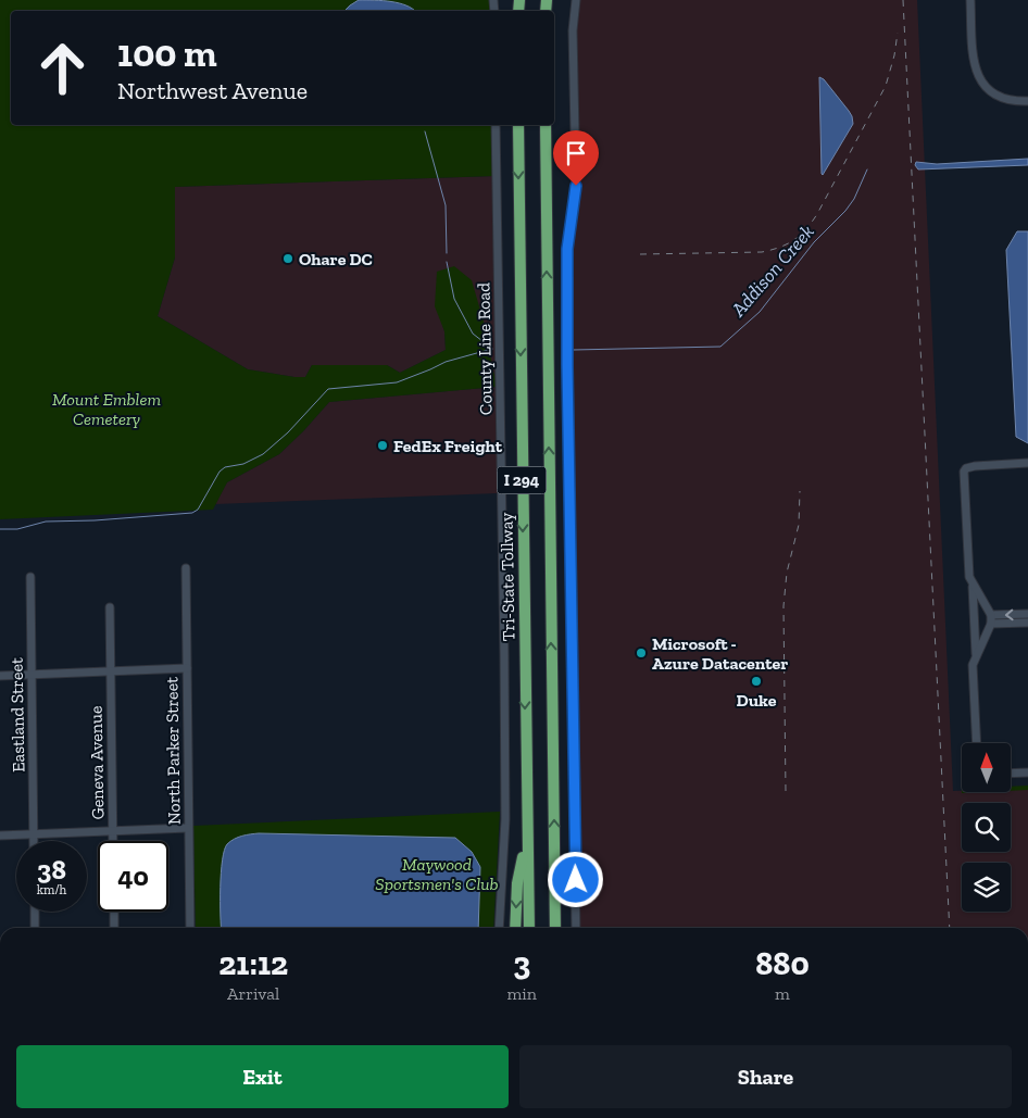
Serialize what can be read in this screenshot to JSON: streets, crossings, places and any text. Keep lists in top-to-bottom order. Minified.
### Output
{"streets":{"highway":["I 294","Tri-State Tollway"],"street":["County Line Road","Eastland Street","North Parker Street","Geneva Avenue"]},"water":["Addison Creek"],"parks":["Mount Emblem Cemetery","Maywood Sportsmen's Club"],"places":["Ohare DC","FedEx Freight","Microsoft - Azure Datacenter","Duke"],"north":"top","page":{"turn":["100 m","Northwest Avenue"],"speed":"38 km/h","limit":"40","eta":["21:12","Arrival","3","min","880","m"],"buttons":["Exit","Share"]}}
